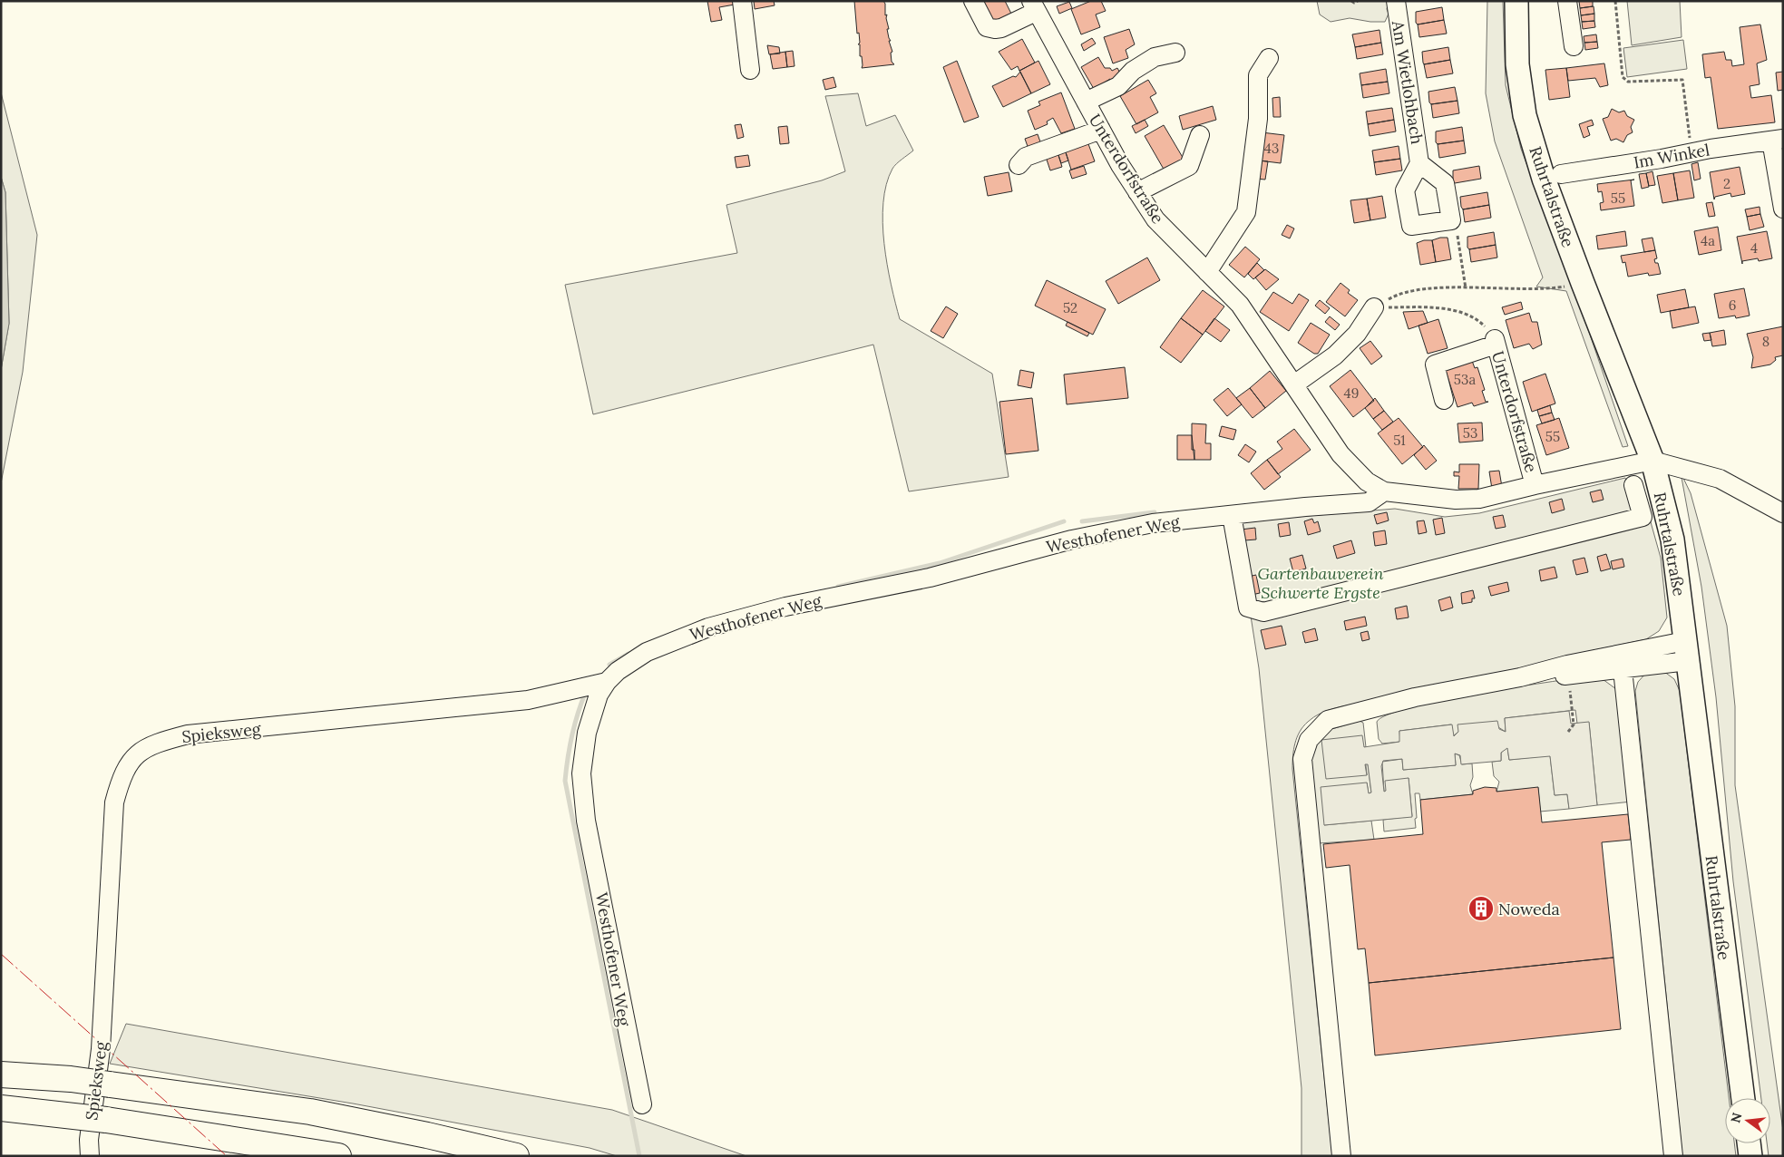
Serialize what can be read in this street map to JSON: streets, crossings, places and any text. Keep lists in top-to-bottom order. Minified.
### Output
{"streets":{"main road":["Ruhrtalstraße"],"street":["Am Wietlohbach","Im Winkel","Unterdorfstraße","Westhofener Weg","Spieksweg"]},"crossings":[["Unterdorfstraße","Ruhrtalstraße"],["Unterdorfstraße","Westhofener Weg"],["Westhofener Weg","Spieksweg"]],"parks":["Gartenbauverein Schwerte Ergste"],"places":{"building":["Noweda"]},"house_numbers":["43","2","55","4a","4","6","52","8","53a","49","53","55","51"],"north":"left"}
